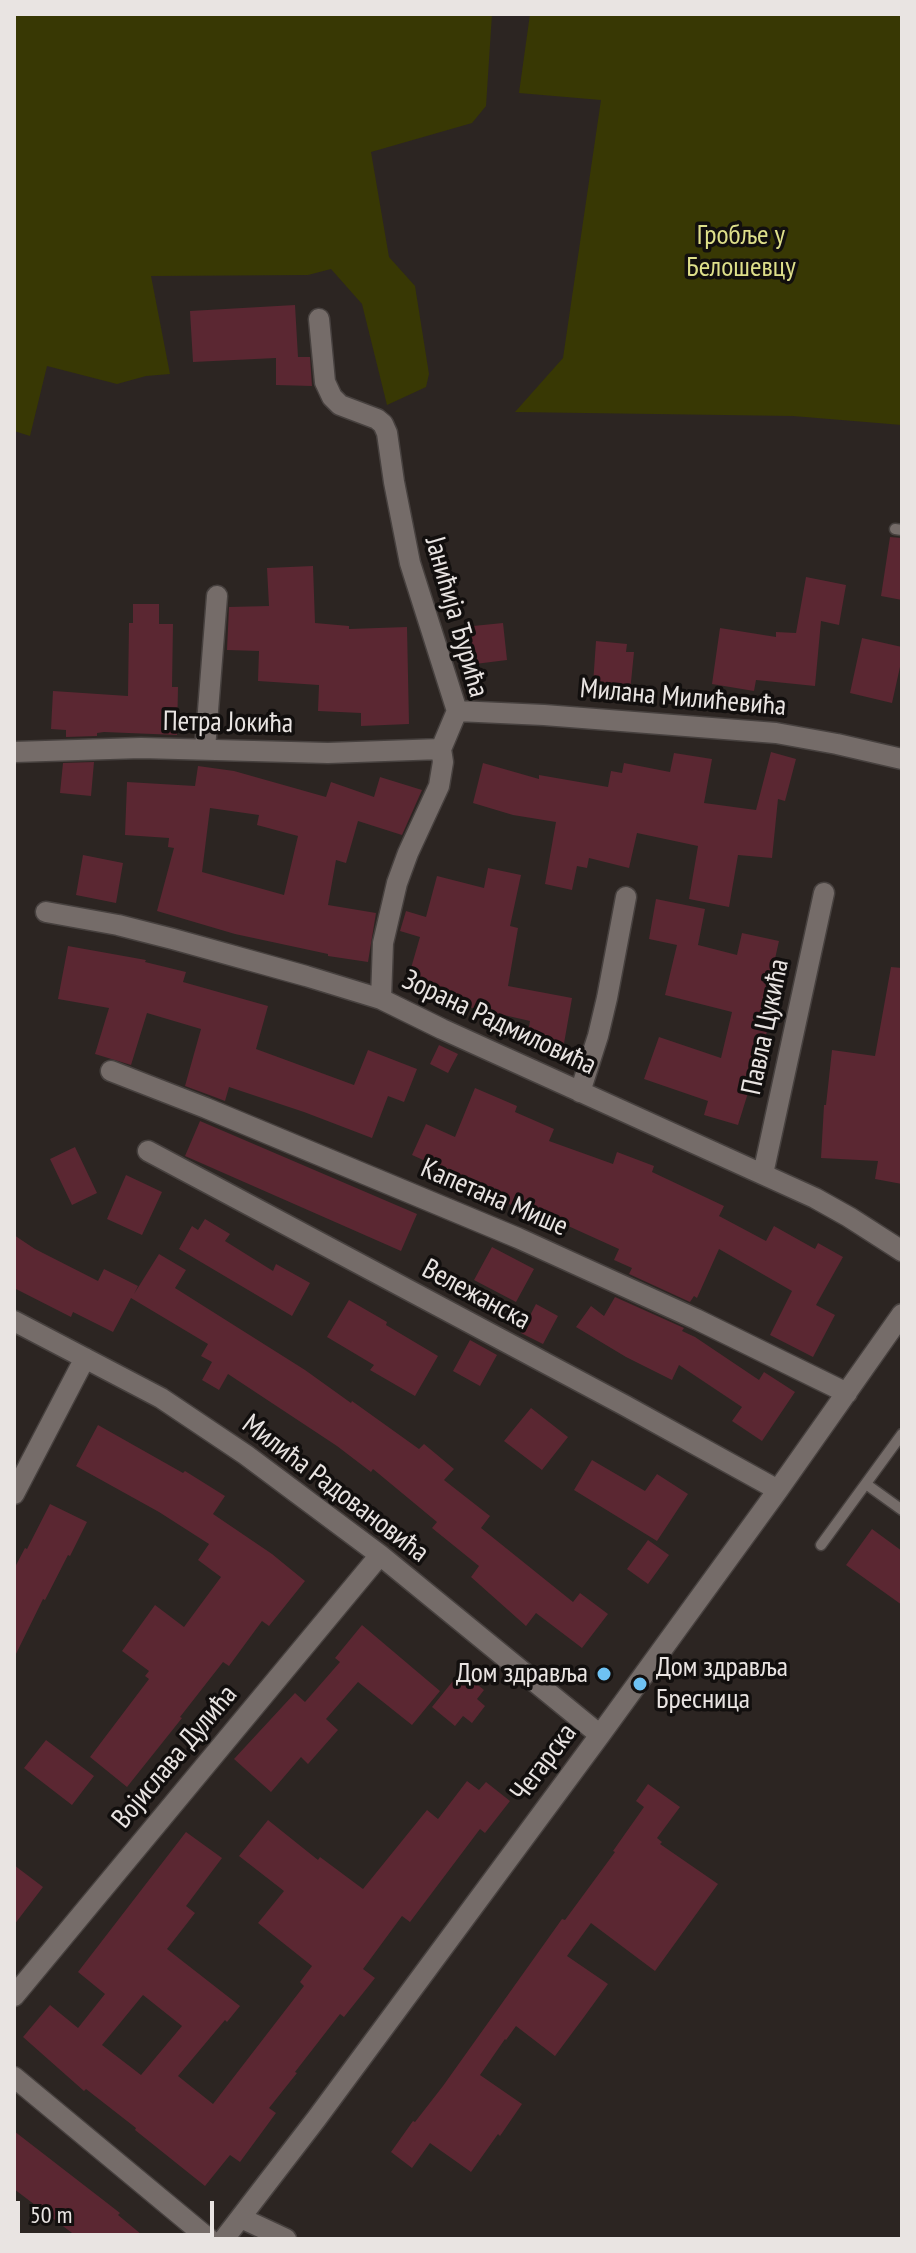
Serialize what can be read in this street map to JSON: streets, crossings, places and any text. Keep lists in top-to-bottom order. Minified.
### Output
{"streets":{"street":["Јанићија Ђурића","Милана Милићевића","Петра Јокића","Зорана Радмиловића","Павла Цукића","Капетана Мише","Вележанска","Милића Радовановића","Војислава Дулића","Чегарска"]},"crossings":[["Јанићија Ђурића","Милана Милићевића"],["Јанићија Ђурића","Петра Јокића"],["Јанићија Ђурића","Зорана Радмиловића"],["Зорана Радмиловића","Павла Цукића"],["Капетана Мише","Чегарска"],["Вележанска","Чегарска"],["Милића Радовановића","Војислава Дулића"],["Милића Радовановића","Чегарска"]],"parks":["Гробље у Белошевцу"],"places":["Дом здравља","Дом здравља Бресница"],"scale_bar":"50 m"}
